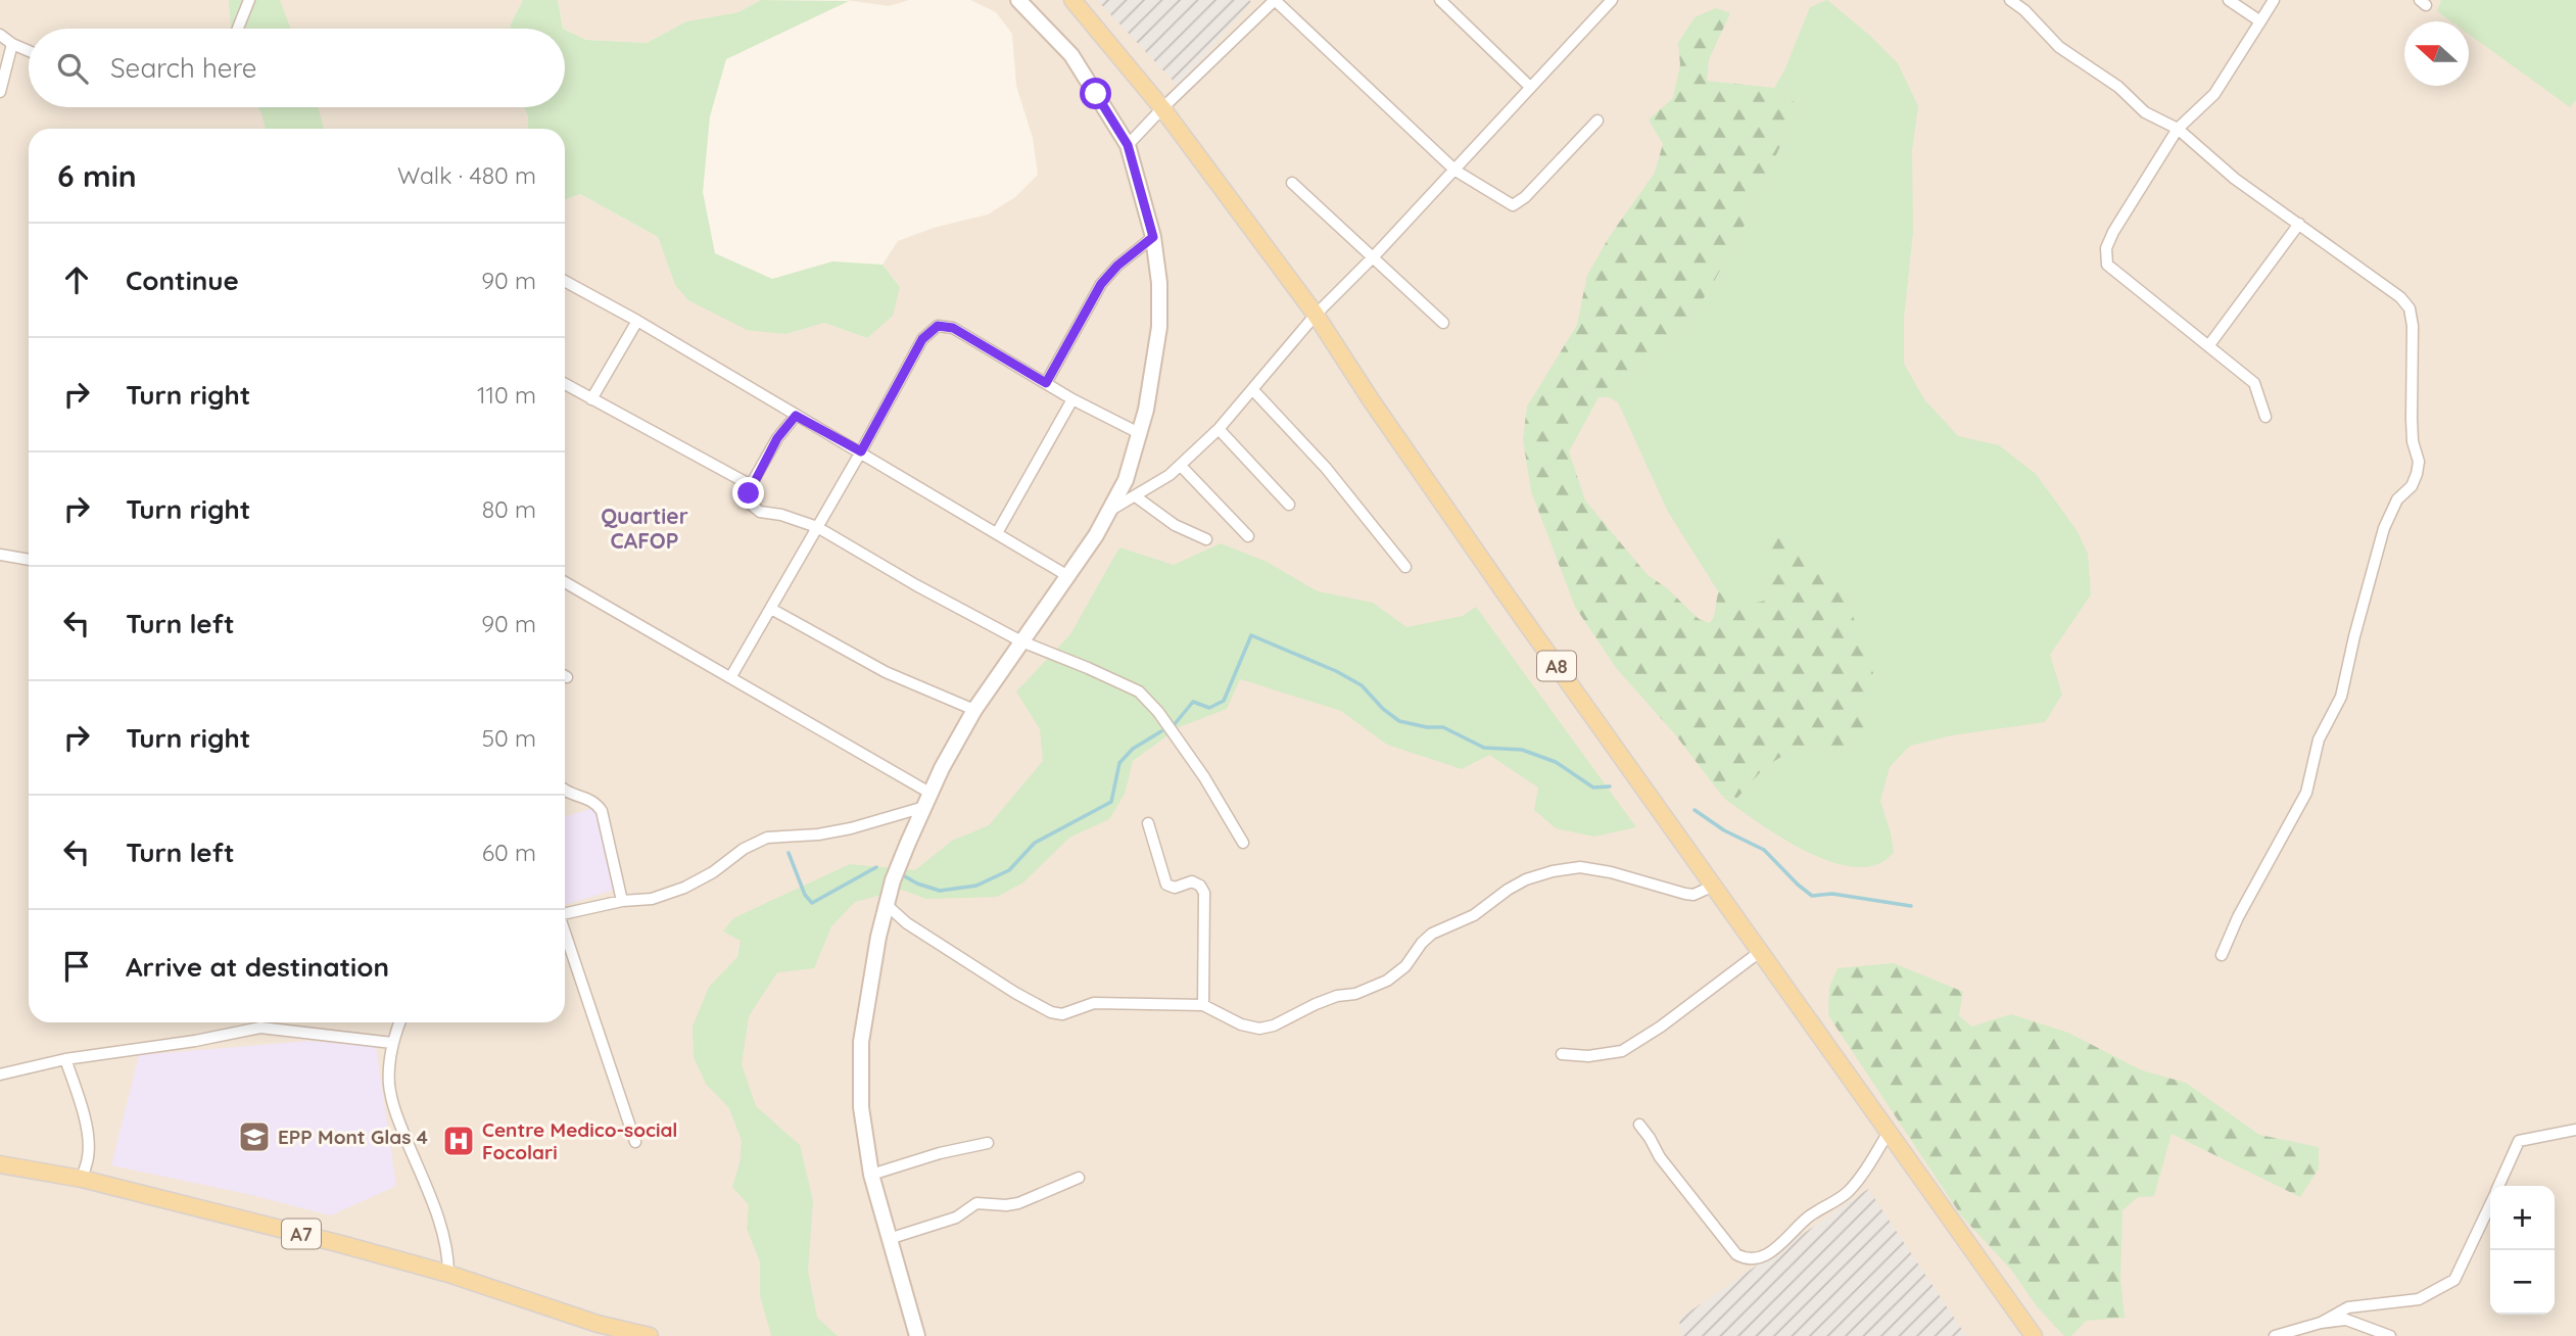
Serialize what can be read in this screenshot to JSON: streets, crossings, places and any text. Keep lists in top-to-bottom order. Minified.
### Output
{"streets":{"main road":["A8","A7"]},"districts":["Quartier CAFOP"],"places":{"school or university":["EPP Mont Glas 4"],"hospital":["Centre Medico-social Focolari"]},"north":"left","page":{"search":"Search here","heading":["6 min","Walk · 480 m"],"list":[["Continue","90 m"],["Turn right","110 m"],["Turn right","80 m"],["Turn left","90 m"],["Turn right","50 m"],["Turn left","60 m"],"Arrive at destination"],"map_buttons":["+","−"]}}
